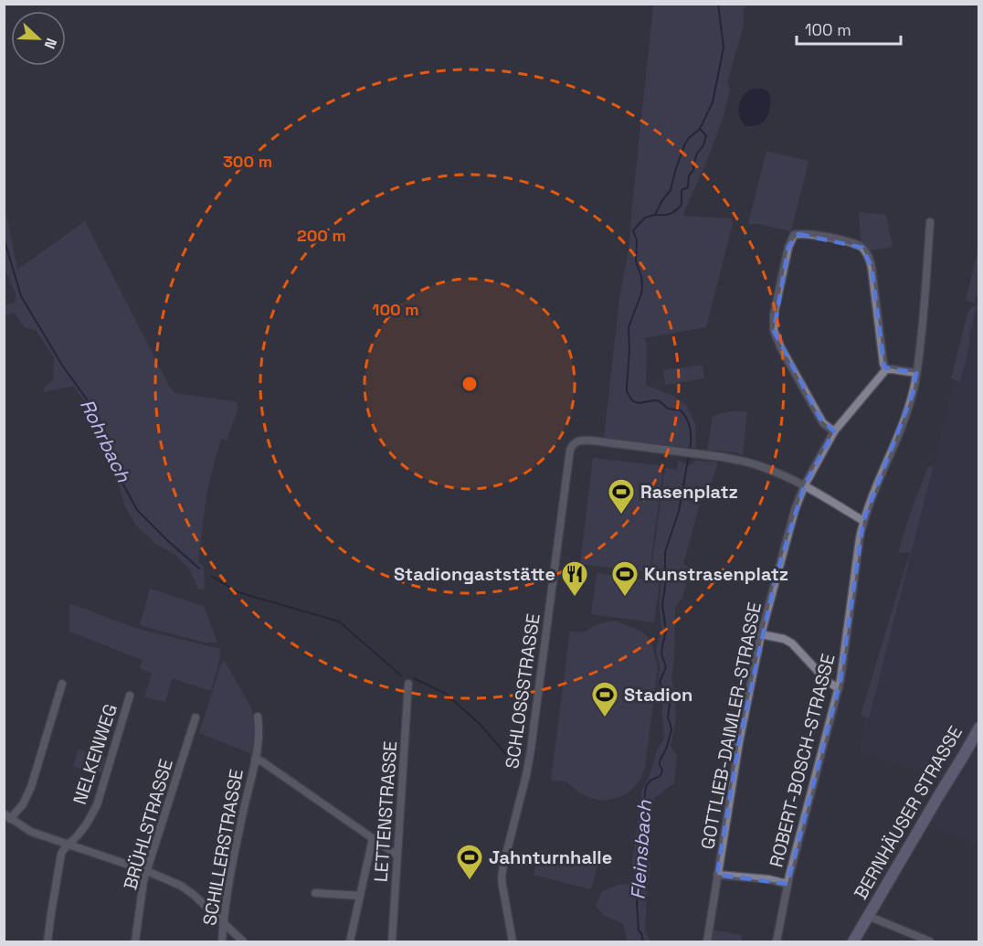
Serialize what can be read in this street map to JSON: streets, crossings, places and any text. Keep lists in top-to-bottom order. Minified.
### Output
{"streets":{"street":["SCHLOSSSTRASSE","GOTTLIEB-DAIMLER-STRASSE","NELKENWEG","ROBERT-BOSCH-STRASSE","LETTENSTRASSE","BERNHÄUSER STRASSE","BRÜHLSTRASSE","SCHILLERSTRASSE"]},"crossings":[["SCHLOSSSTRASSE","GOTTLIEB-DAIMLER-STRASSE"]],"water":["Rohrbach","Fleinsbach"],"places":{"sports":["Rasenplatz","Kunstrasenplatz","Stadion","Jahnturnhalle"],"restaurant":["Stadiongaststätte"]},"scale_bar":"100 m","north":"right","rings":["300 m","200 m","100 m"]}
